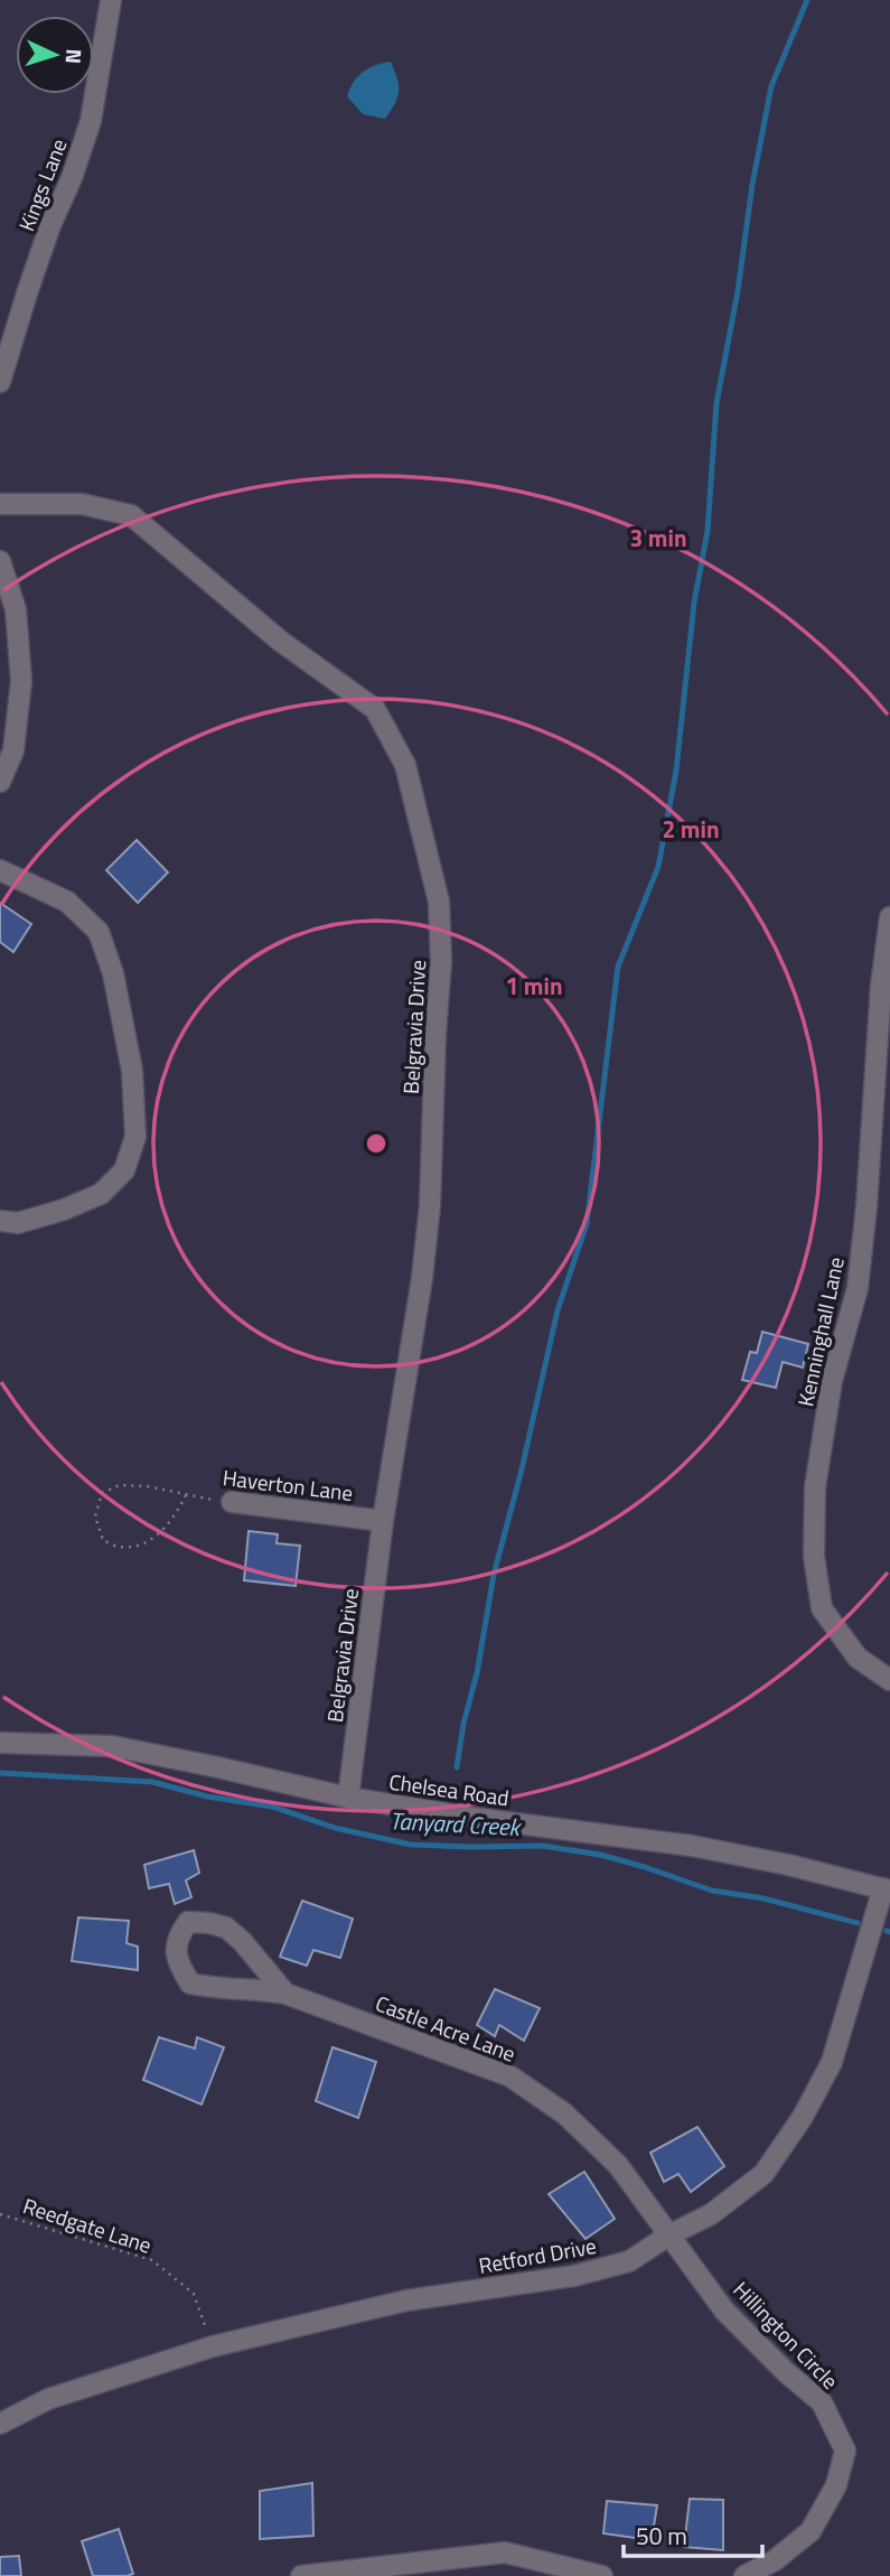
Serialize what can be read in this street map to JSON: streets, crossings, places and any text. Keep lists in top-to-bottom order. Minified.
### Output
{"streets":{"street":["Kings Lane","Belgravia Drive","Kenninghall Lane","Haverton Lane","Chelsea Road","Castle Acre Lane","Retford Drive","Hillington Circle"],"path":["Reedgate Lane"]},"crossings":[["Belgravia Drive","Haverton Lane"],["Belgravia Drive","Chelsea Road"],["Chelsea Road","Retford Drive"],["Castle Acre Lane","Retford Drive"],["Castle Acre Lane","Hillington Circle"],["Reedgate Lane","Retford Drive"],["Retford Drive","Hillington Circle"]],"water":["Tanyard Creek"],"scale_bar":"50 m","north":"right","rings":["3 min","2 min","1 min"]}
